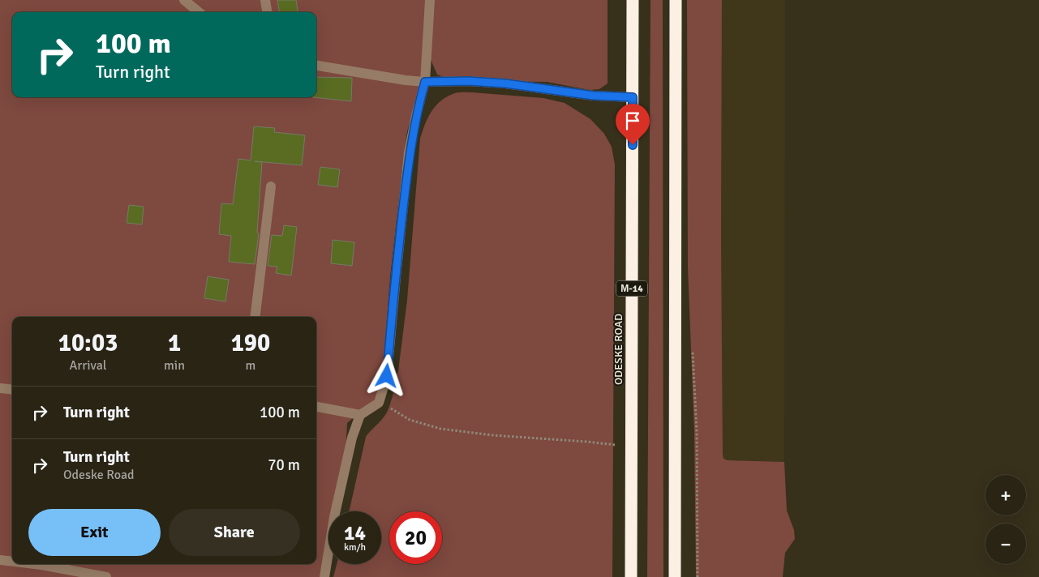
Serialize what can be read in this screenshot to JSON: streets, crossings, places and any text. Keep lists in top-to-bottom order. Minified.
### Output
{"streets":{"highway":["М-14","ODESKE ROAD"]},"page":{"turn":["100 m","Turn right"],"eta":["10:03","Arrival","1","min","190","m"],"list":[{"name":"Turn right","value":"100 m"},{"name":"Turn right","note":"Odeske Road","value":"70 m"}],"map_buttons":["+","−"],"buttons":["Exit","Share"],"speed":"14 km/h","limit":"20"}}
